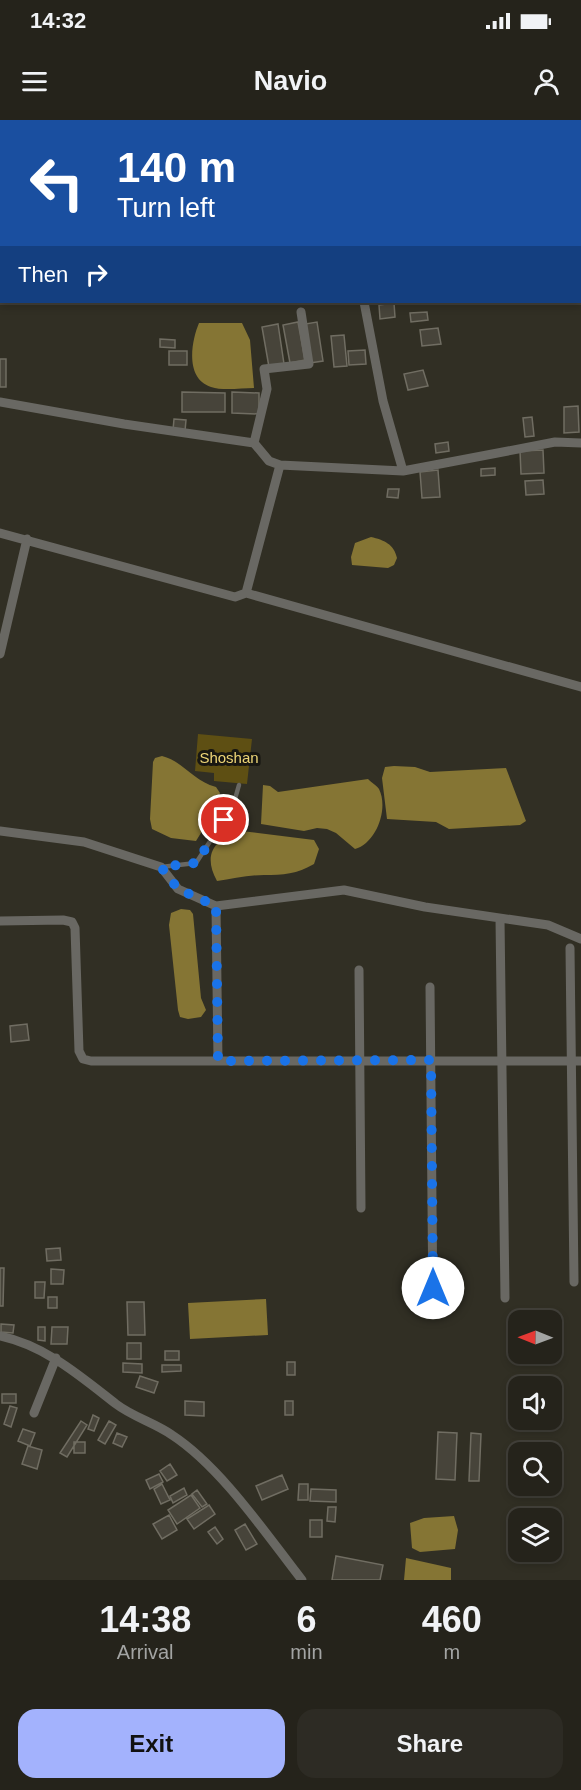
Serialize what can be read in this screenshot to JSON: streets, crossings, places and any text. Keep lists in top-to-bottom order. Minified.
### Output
{"parks":["Shoshan"],"north":"left","page":{"status":"14:32","header":"Navio","turn":["140 m","Turn left"],"then":"Then","eta":["14:38","Arrival","6","min","460","m"],"buttons":["Exit","Share"]}}
